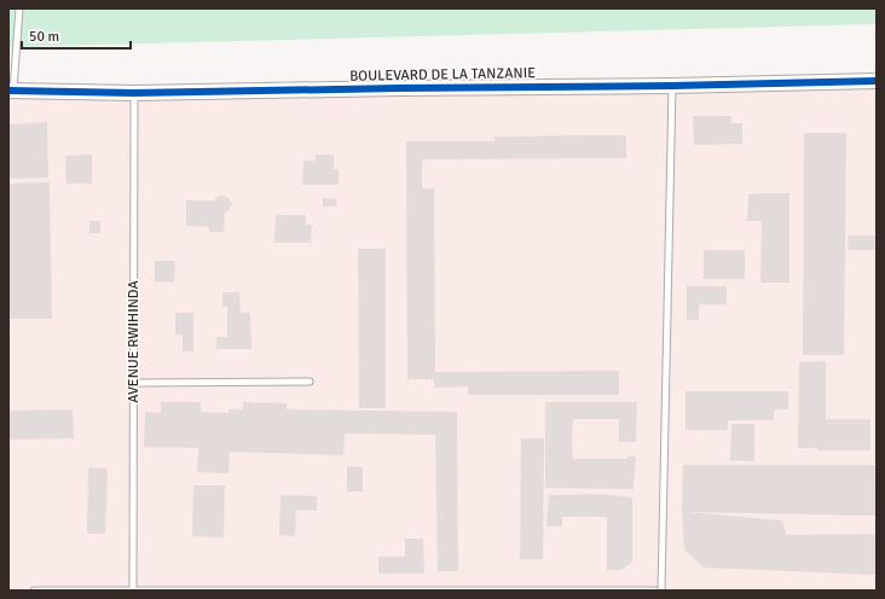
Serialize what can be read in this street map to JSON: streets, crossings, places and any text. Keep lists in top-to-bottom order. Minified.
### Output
{"streets":{"street":["BOULEVARD DE LA TANZANIE"],"lane":["AVENUE RWIHINDA"]},"crossings":[["BOULEVARD DE LA TANZANIE","AVENUE RWIHINDA"]],"scale_bar":"50 m"}
